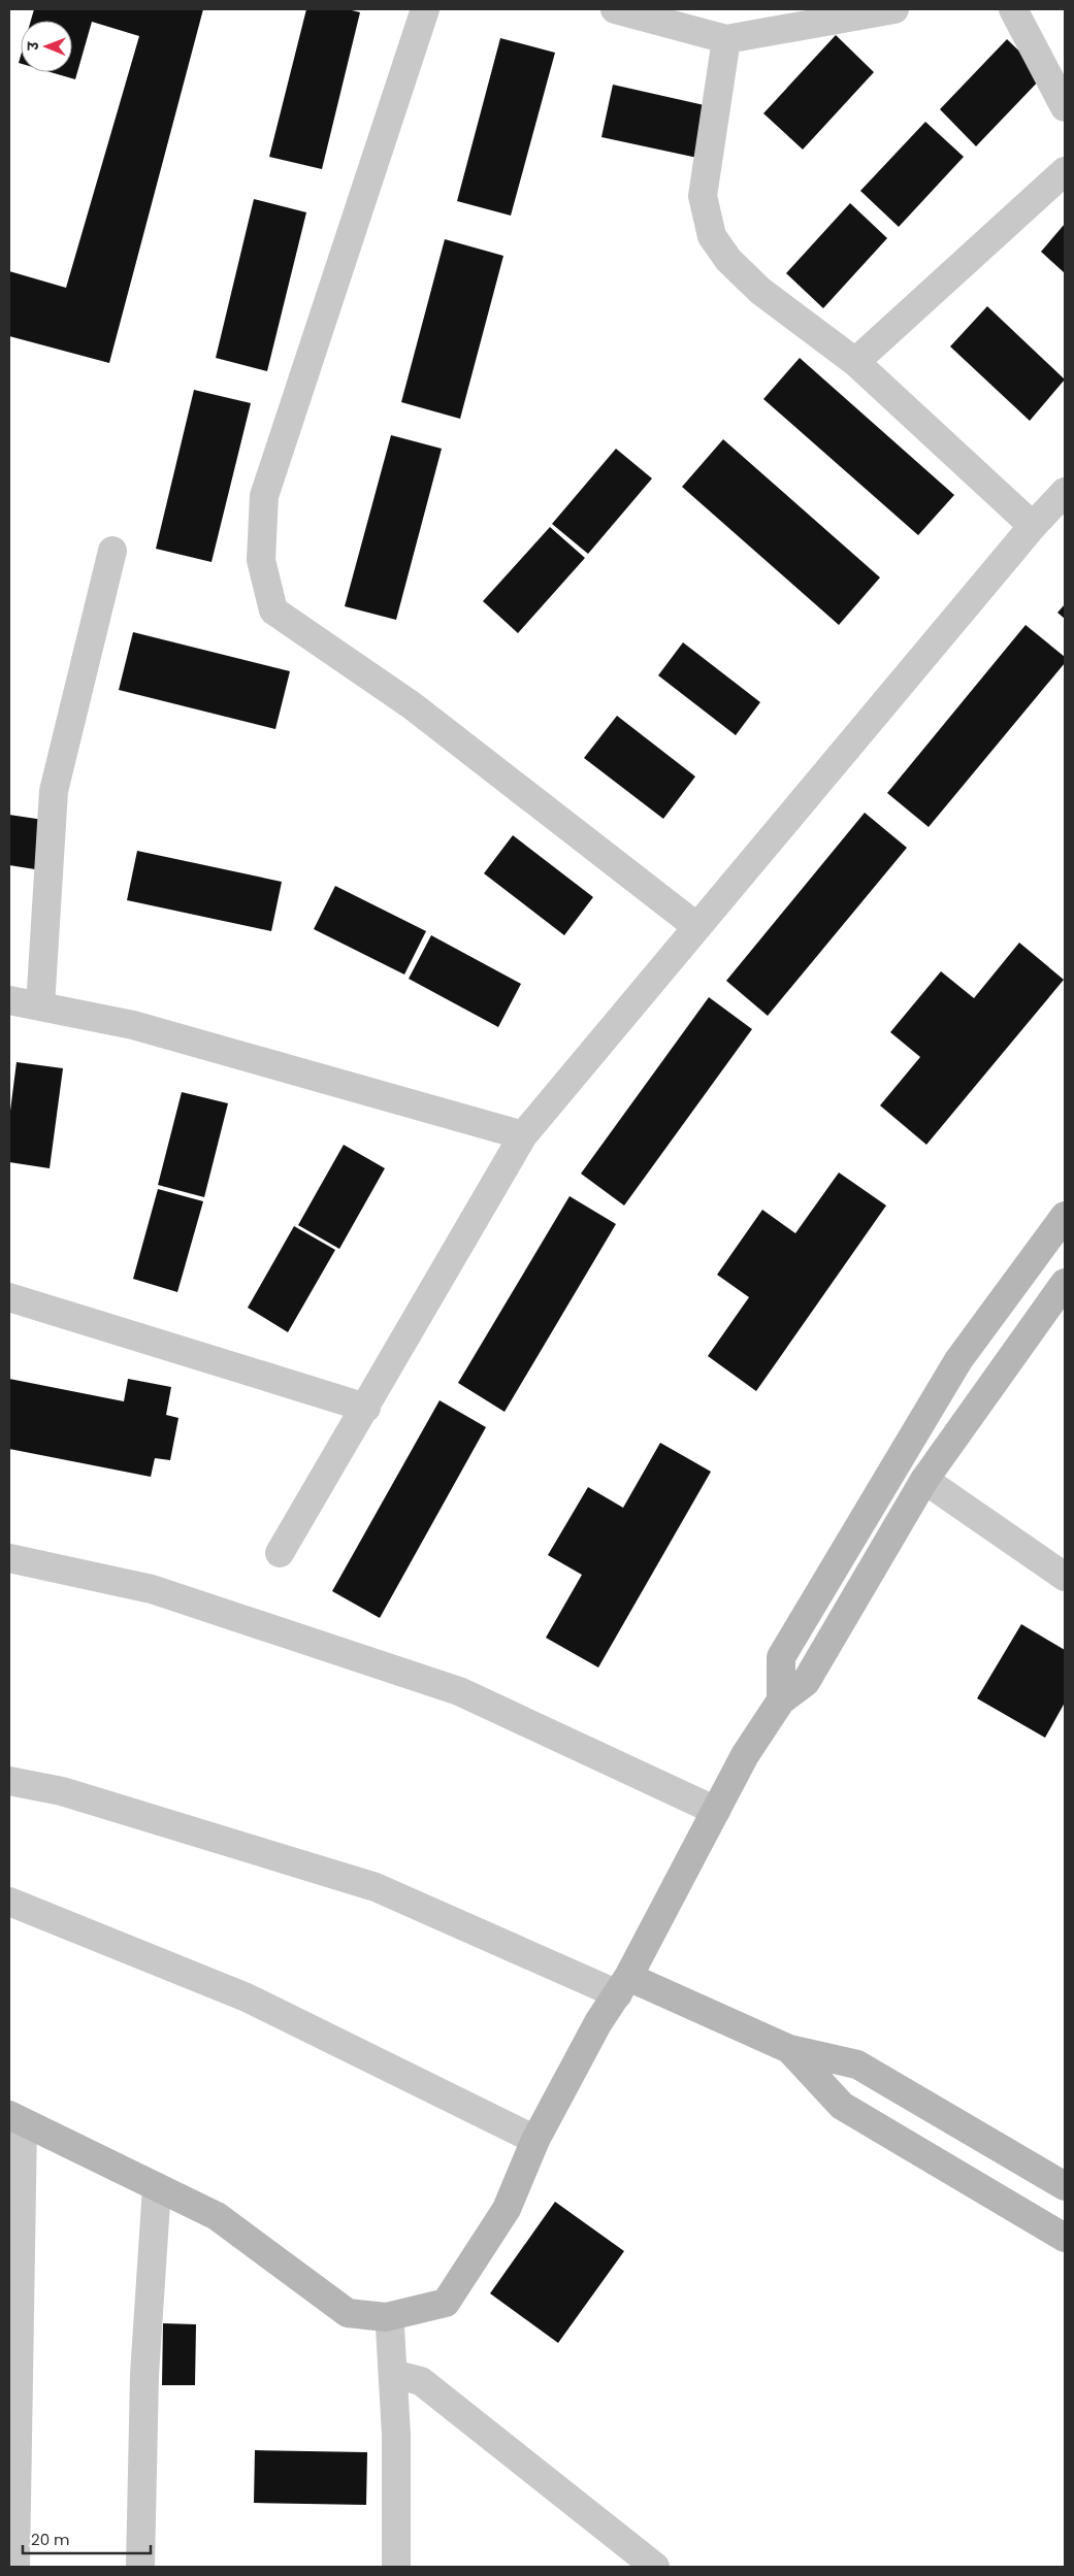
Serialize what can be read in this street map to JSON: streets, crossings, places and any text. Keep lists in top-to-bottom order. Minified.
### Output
{"scale_bar":"20 m","north":"left"}
